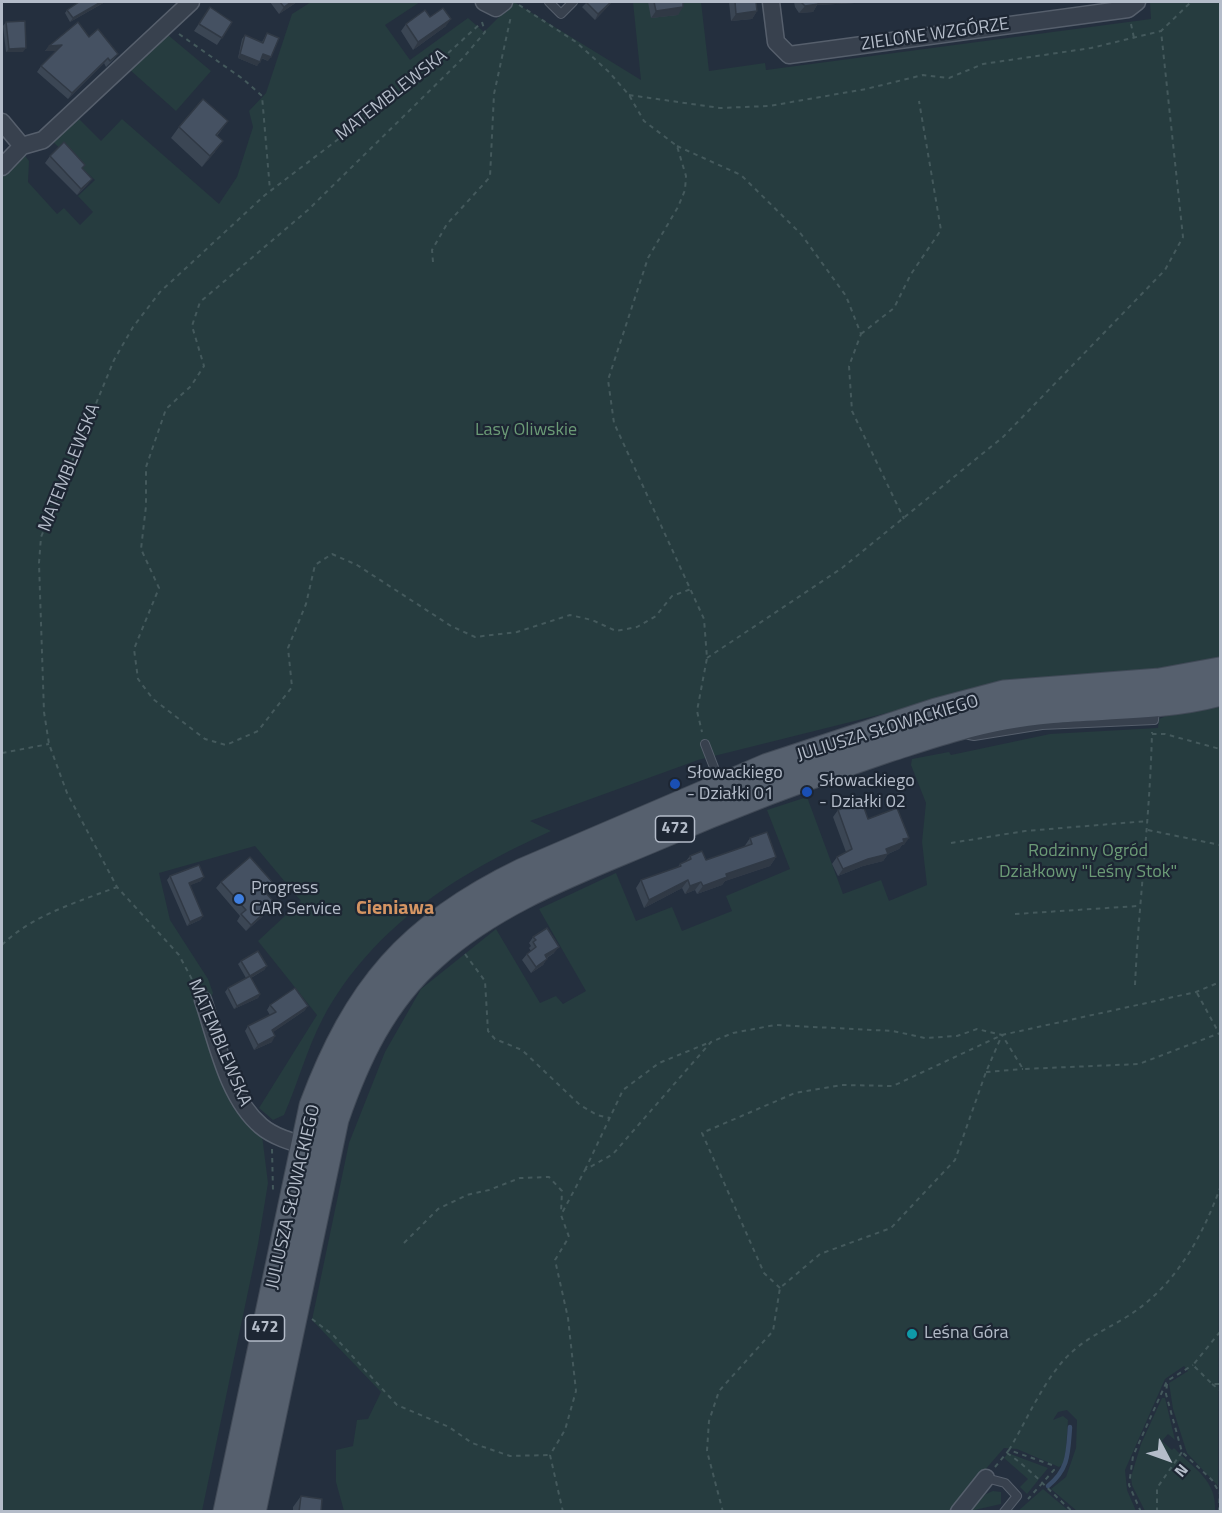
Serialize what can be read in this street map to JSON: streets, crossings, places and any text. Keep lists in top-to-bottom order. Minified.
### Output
{"streets":{"main road":["JULIUSZA SŁOWACKIEGO","472"],"street":["ZIELONE WZGÓRZE","MATEMBLEWSKA"]},"crossings":[["MATEMBLEWSKA","JULIUSZA SŁOWACKIEGO"]],"districts":["Cieniawa"],"parks":["Lasy Oliwskie","Rodzinny Ogród Działkowy \"Leśny Stok\""],"places":["Słowackiego - Działki 01","Słowackiego - Działki 02","Progress CAR Service","Leśna Góra"],"north":"bottom right"}
